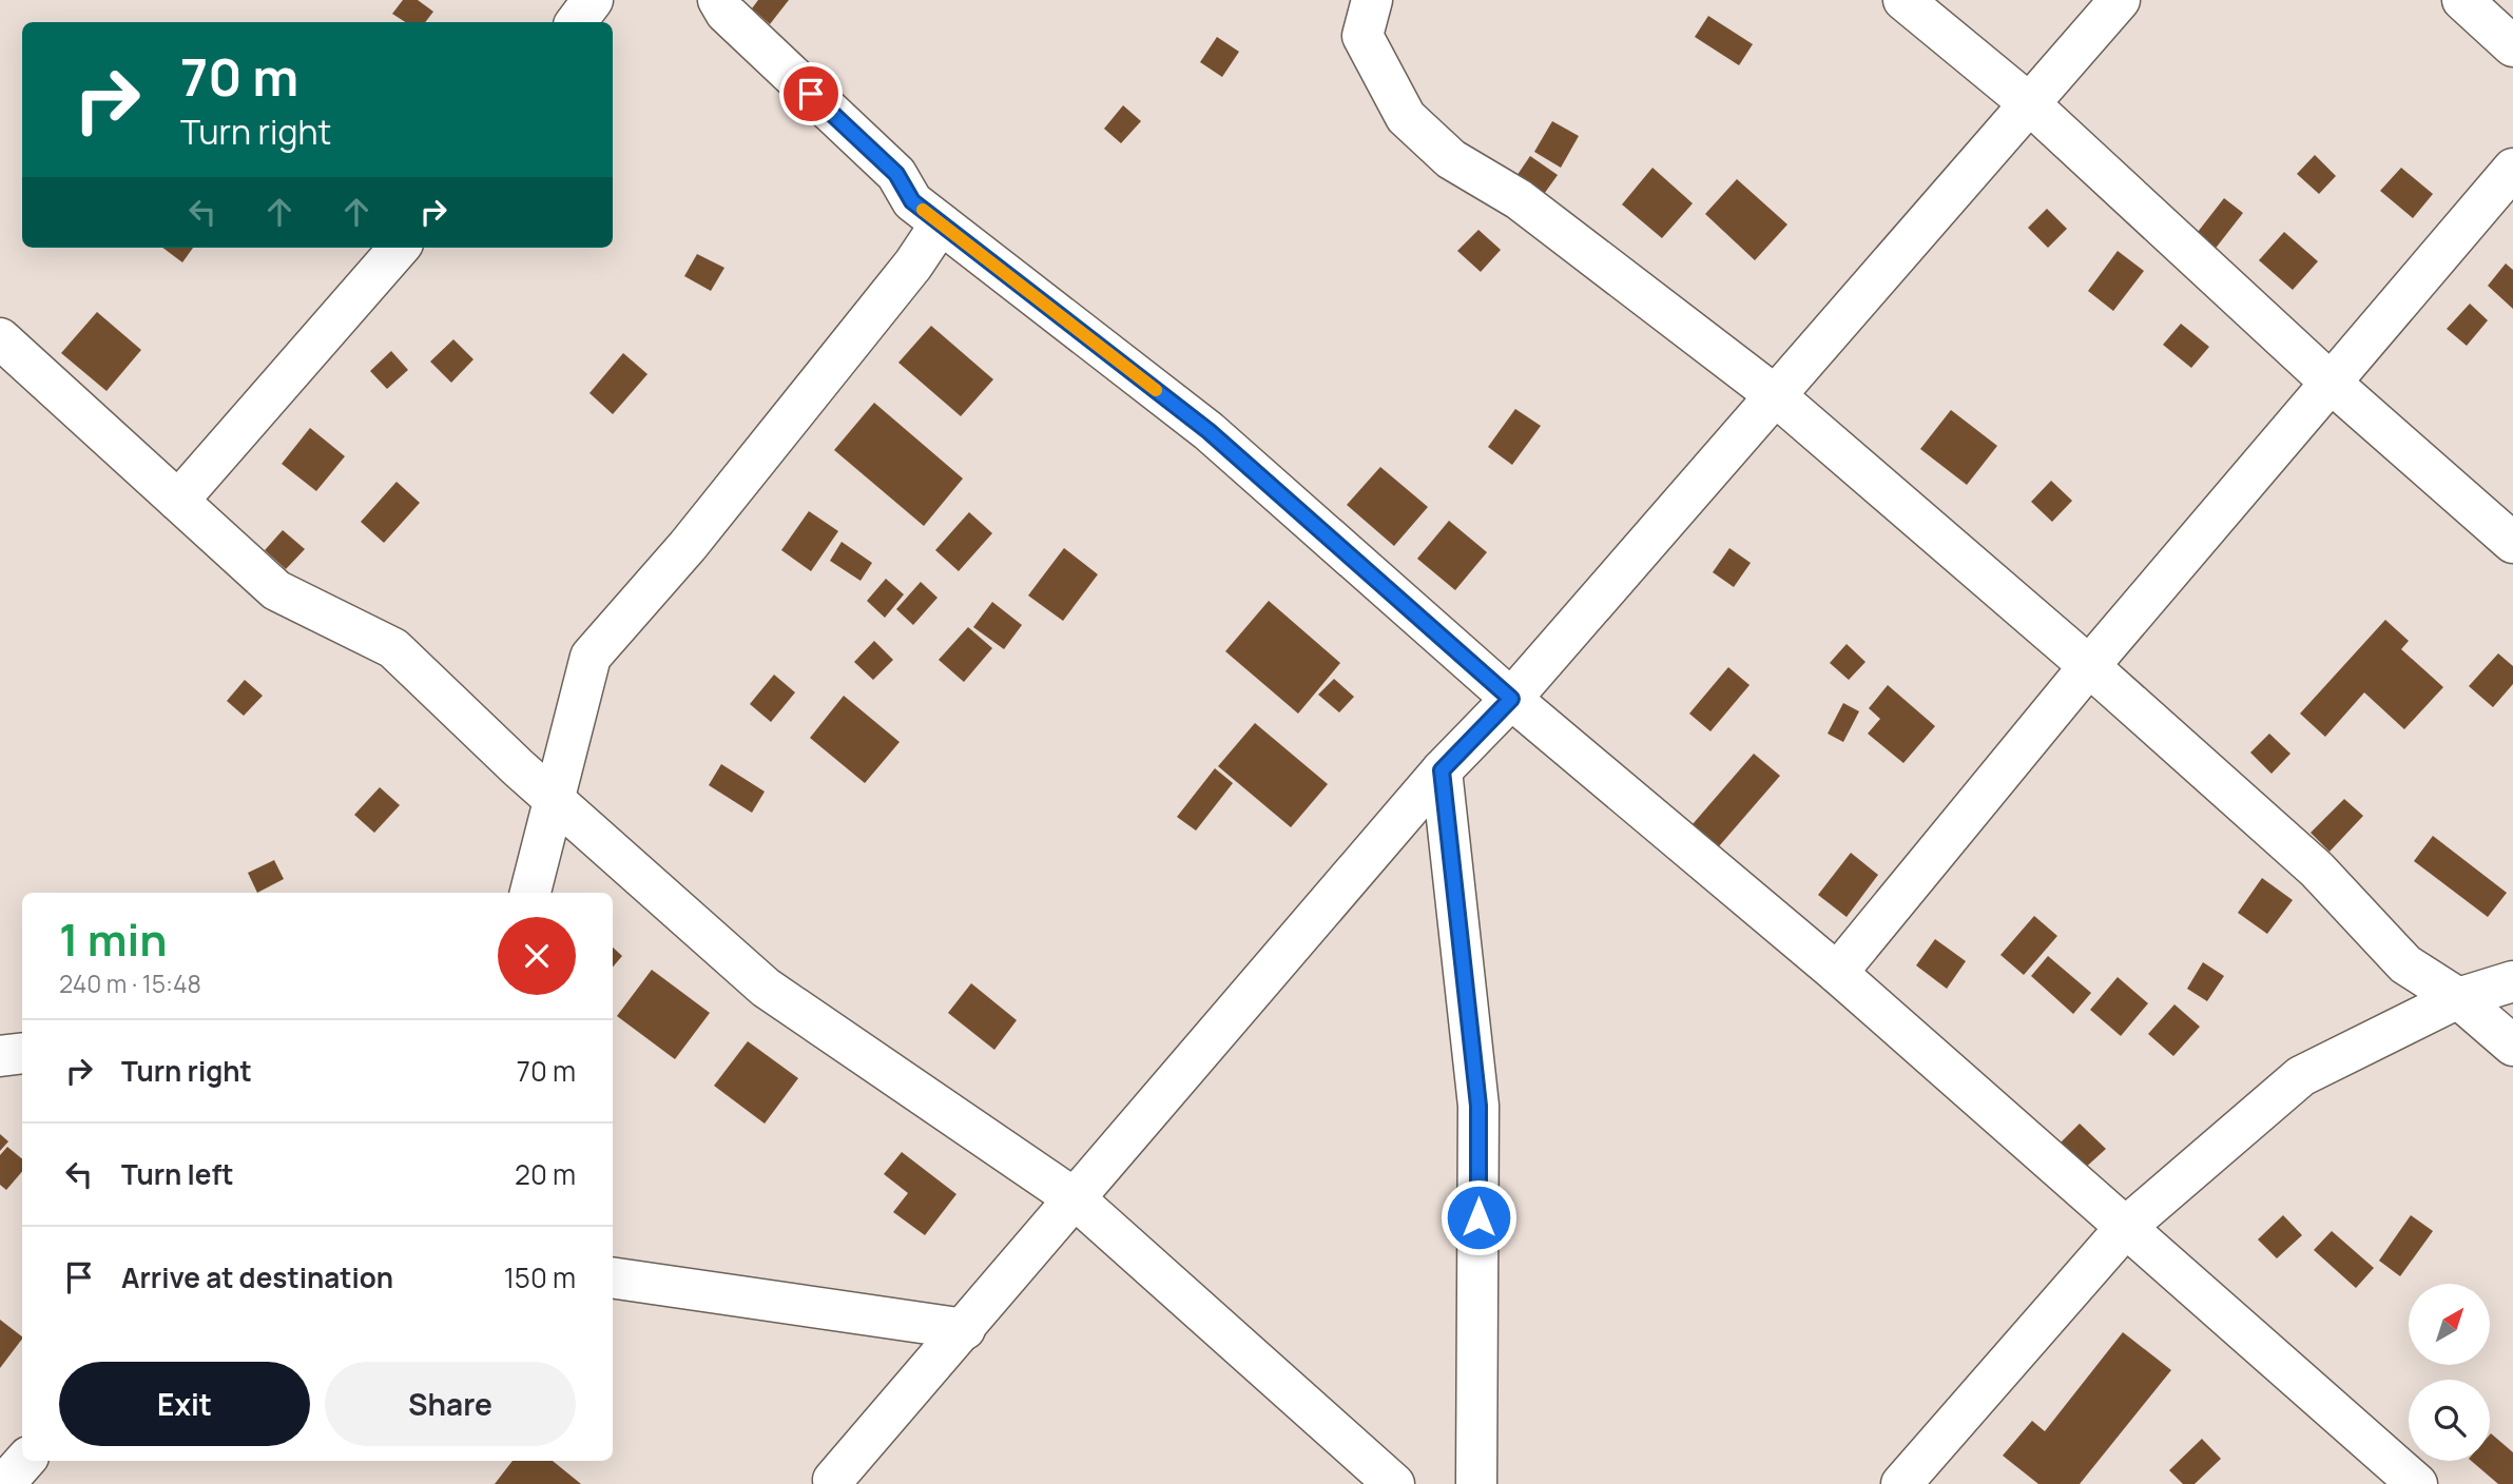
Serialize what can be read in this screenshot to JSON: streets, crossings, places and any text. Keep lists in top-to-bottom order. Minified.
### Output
{"north":"top right","page":{"turn":["70 m","Turn right"],"heading":["1 min","240 m · 15:48"],"list":[{"name":"Turn right","value":"70 m"},{"name":"Turn left","value":"20 m"},{"name":"Arrive at destination","value":"150 m"}],"buttons":["Exit","Share"]}}
